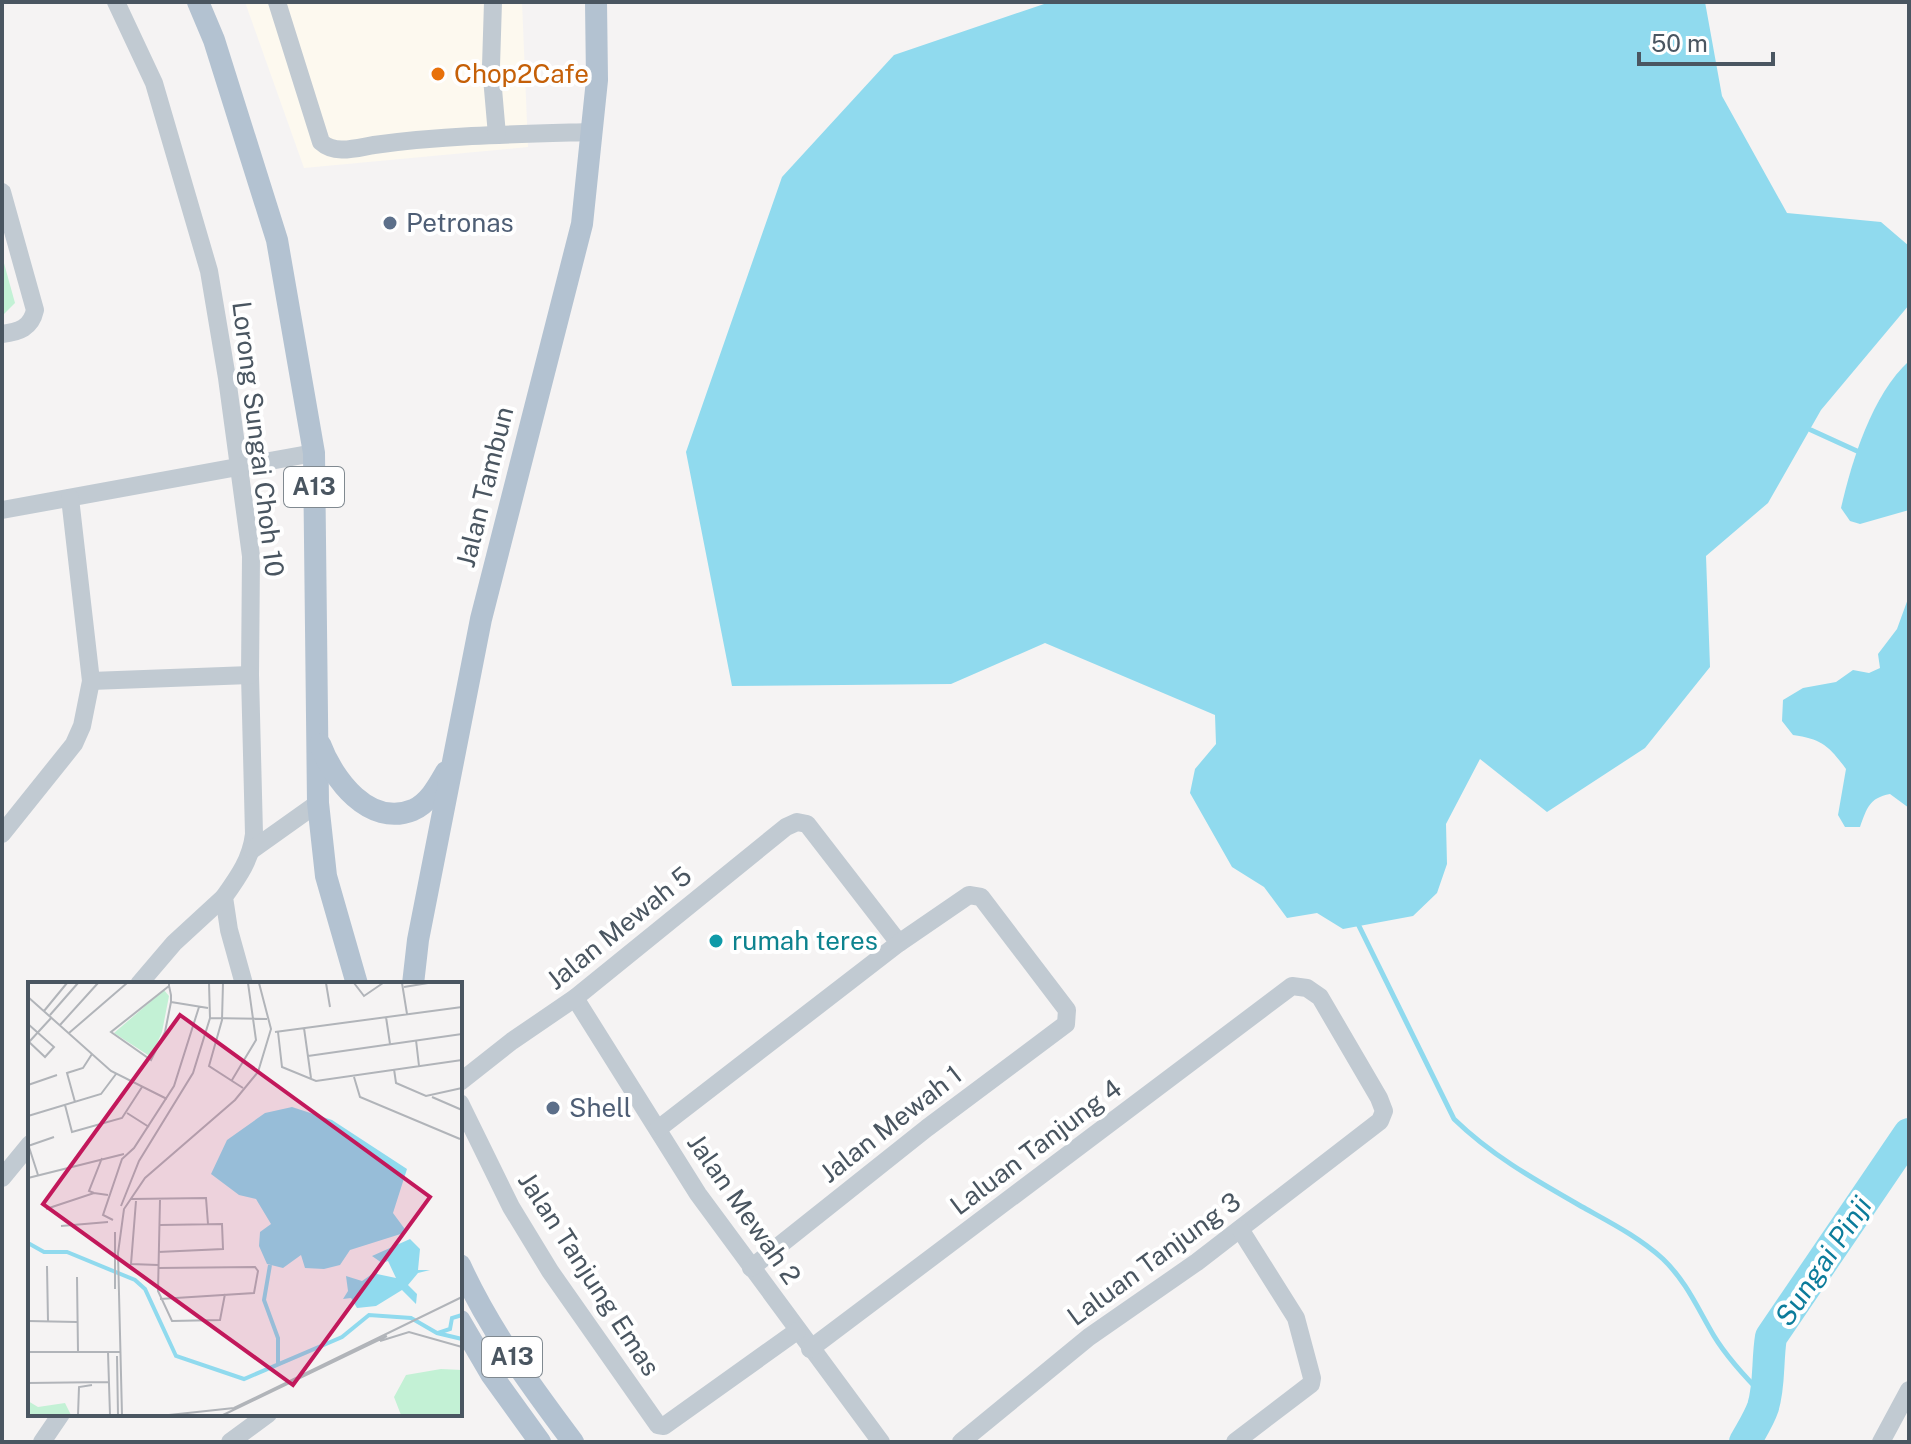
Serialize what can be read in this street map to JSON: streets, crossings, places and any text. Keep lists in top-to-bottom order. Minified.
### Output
{"streets":{"main road":["A13","Jalan Tambun"],"street":["Lorong Sungai Choh 10","Jalan Mewah 5","Jalan Mewah 1","Laluan Tanjung 4","Jalan Mewah 2","Laluan Tanjung 3","Jalan Tanjung Emas"]},"crossings":[["Jalan Mewah 5","Jalan Mewah 1"],["Jalan Mewah 5","Jalan Mewah 2"],["Jalan Mewah 1","Jalan Mewah 2"],["Laluan Tanjung 4","Jalan Mewah 2"],["Laluan Tanjung 4","Laluan Tanjung 3"],["Jalan Mewah 2","Jalan Tanjung Emas"]],"water":["Sungai Pinji"],"places":["Chop2Cafe","Petronas","rumah teres","Shell"],"scale_bar":"50 m"}
